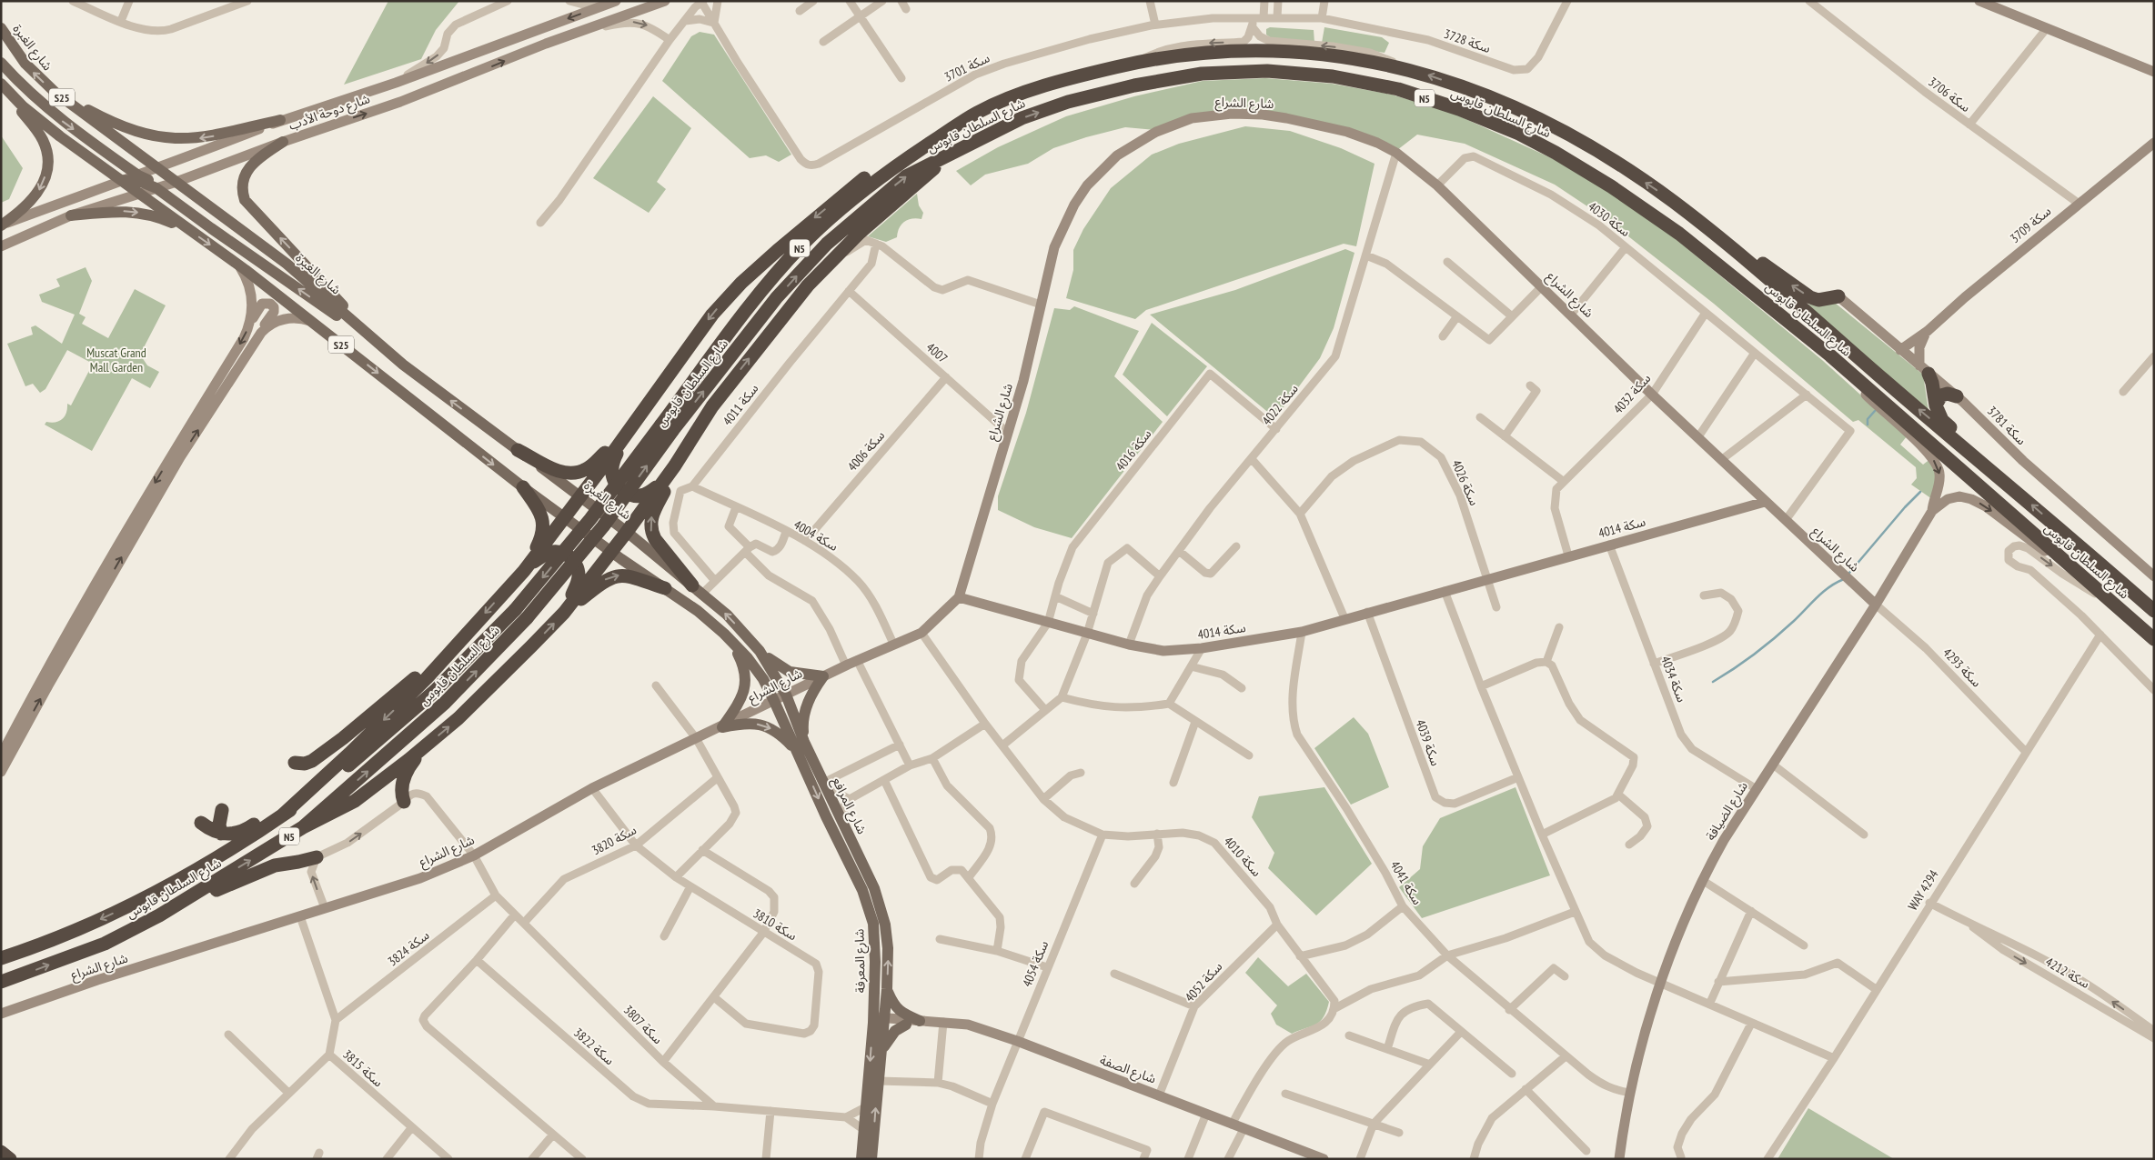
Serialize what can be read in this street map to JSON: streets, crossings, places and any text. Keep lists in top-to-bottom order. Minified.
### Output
{"streets":{"highway":["N5","شارع السلطان قابوس"],"main road":["شارع الغبرة","S25","شارع المرافع","شارع المعرفة"],"street":["سكة 3728","سكة 3701","سكة 3706","شارع الشراع","شارع دوحة الأدب","سكة 4030","سكة 3709","4007","سكة 4032","سكة 4011","سكة 4022","سكة 3781","سكة 4016","سكة 4006","سكة 4026","سكة 4014","سكة 4004","سكة 4293","سكة 4034","سكة 4039","شارع الضيافة","سكة 3820","سكة 4010","سكة 4041","WAY 4294","سكة 3810","سكة 3824","سكة 4054","سكة 4212","سكة 4052","سكة 3807","سكة 3822","سكة 3815","شارع الصفة"]},"crossings":[["سكة 3728","سكة 3701"],["شارع الغبرة","شارع دوحة الأدب"],["شارع الغبرة","شارع المرافع"],["سكة 3706","سكة 3709"],["S25","شارع دوحة الأدب"],["شارع الشراع","سكة 4030"],["شارع الشراع","4007"],["شارع الشراع","سكة 4032"],["شارع الشراع","سكة 4022"],["شارع الشراع","سكة 4014"],["شارع الشراع","سكة 4004"],["شارع الشراع","سكة 4293"],["شارع الشراع","شارع المرافع"],["شارع الشراع","شارع الضيافة"],["شارع الشراع","سكة 4010"],["شارع الشراع","سكة 3810"],["شارع الشراع","سكة 3807"],["شارع الشراع","سكة 3815"],["سكة 4030","سكة 4032"],["سكة 3709","سكة 3781"],["4007","سكة 4011"],["4007","سكة 4006"],["سكة 4032","سكة 4014"],["سكة 4011","سكة 4004"],["سكة 4022","سكة 4016"],["سكة 4022","سكة 4014"],["سكة 4016","سكة 4014"],["سكة 4006","سكة 4004"],["سكة 4026","سكة 4014"],["سكة 4014","سكة 4034"],["سكة 4014","سكة 4039"],["سكة 4014","سكة 4041"],["سكة 4293","شارع الضيافة"],["سكة 4293","WAY 4294"],["سكة 4034","شارع الضيافة"],["شارع المرافع","شارع المعرفة"],["شارع المرافع","شارع الصفة"],["شارع الضيافة","سكة 4041"],["سكة 3820","سكة 3810"],["سكة 3820","سكة 3807"],["سكة 4010","سكة 4054"],["سكة 4010","سكة 4052"],["WAY 4294","سكة 4212"],["سكة 3824","سكة 3807"],["سكة 3824","سكة 3815"],["شارع المعرفة","شارع الصفة"],["سكة 4054","شارع الصفة"],["سكة 4052","شارع الصفة"],["سكة 3807","سكة 3822"]],"one_way":["شارع المرافع","شارع المعرفة"],"parks":["Muscat Grand Mall Garden"]}
